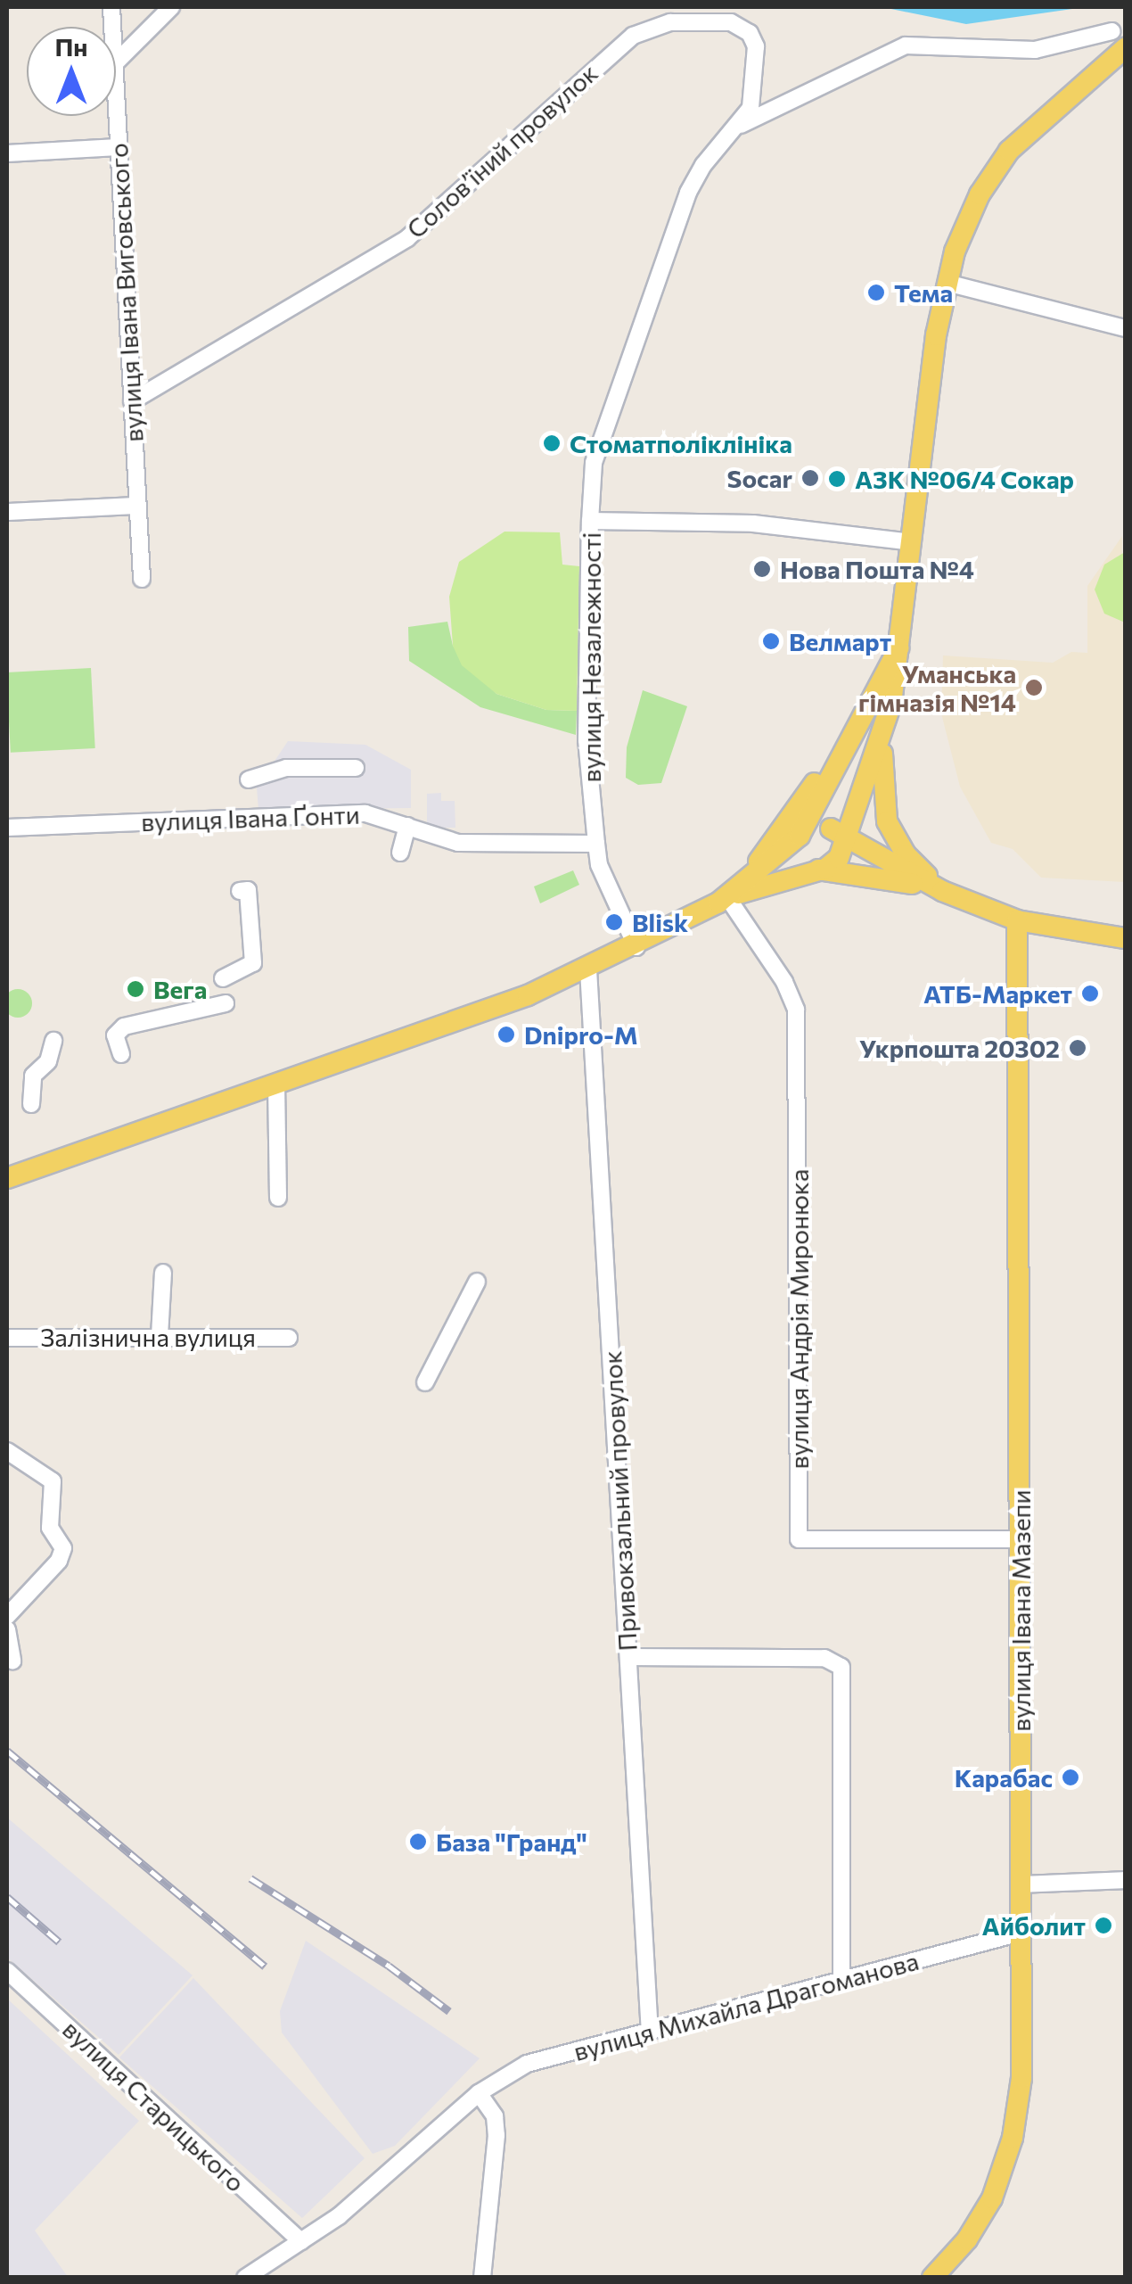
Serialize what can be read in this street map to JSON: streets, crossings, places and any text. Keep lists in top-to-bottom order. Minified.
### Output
{"streets":{"main road":["вулиця Івана Мазепи"],"street":["Соловʼїний провулок","вулиця Івана Виговського","вулиця Незалежності","вулиця Івана Ґонти","вулиця Андрія Миронюка","Залізнична вулиця","Привокзальний провулок","вулиця Михайла Драгоманова","вулиця Старицького"]},"crossings":[["Соловʼїний провулок","вулиця Івана Виговського"],["вулиця Незалежності","вулиця Івана Ґонти"],["вулиця Андрія Миронюка","вулиця Івана Мазепи"],["Привокзальний провулок","вулиця Михайла Драгоманова"],["вулиця Івана Мазепи","вулиця Михайла Драгоманова"],["вулиця Михайла Драгоманова","вулиця Старицького"]],"places":["Тема","Стоматполіклініка","Socar","АЗК №06/4 Сокар","Нова Пошта №4","Велмарт","Уманська гімназія №14","Blisk","Вега","АТБ-Маркет","Dnipro-M","Укрпошта 20302","Карабас","База \"Гранд\"","Айболит"],"north":"top"}
